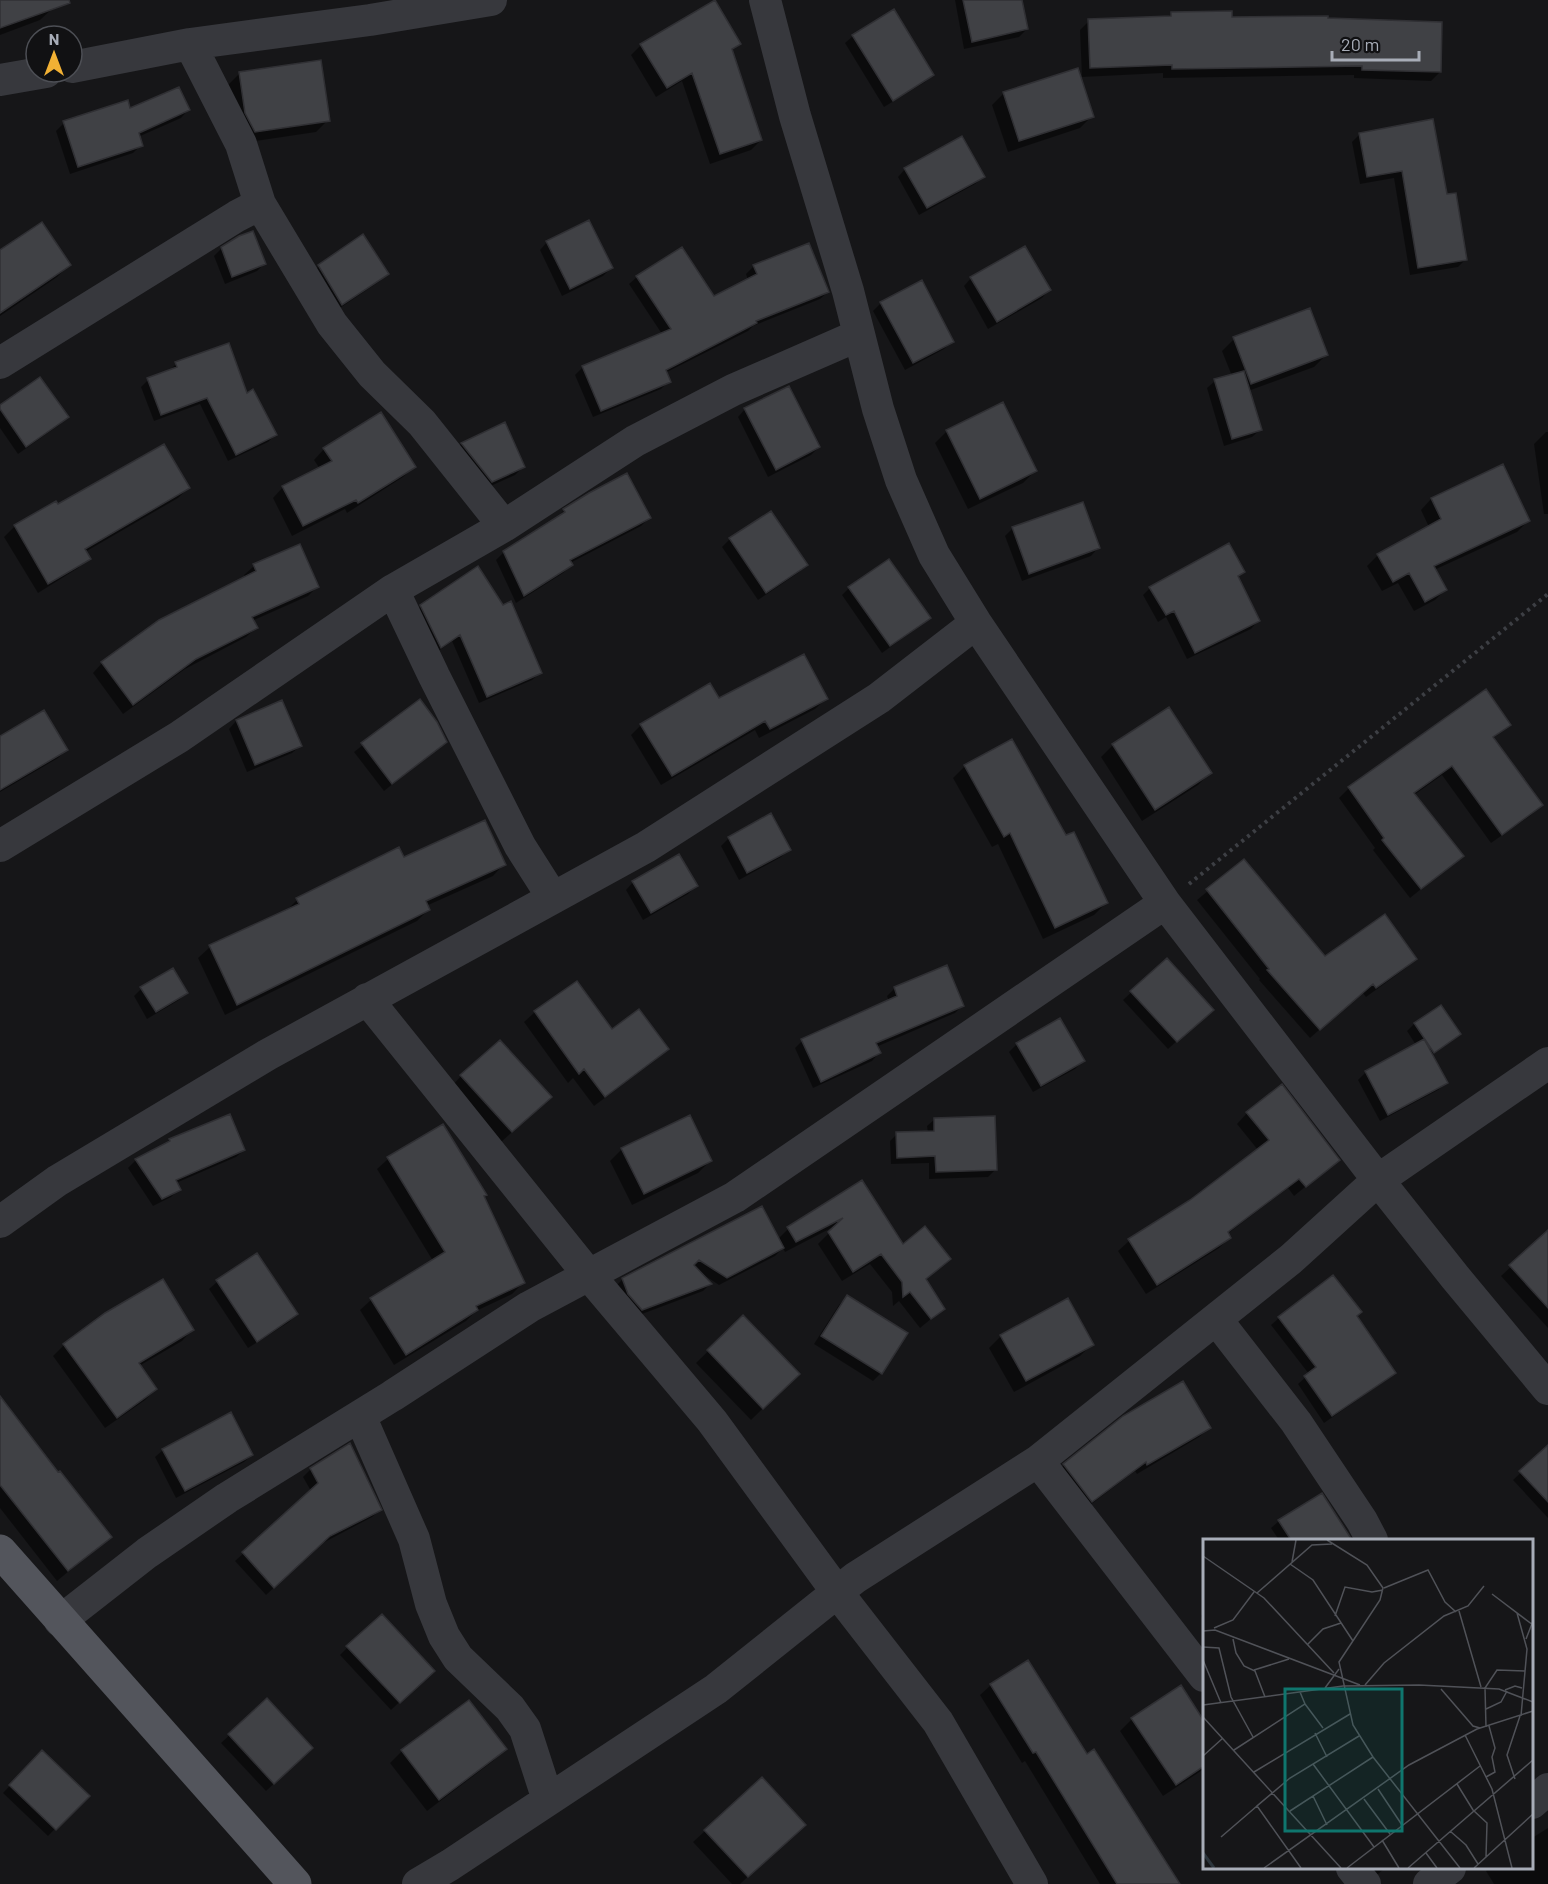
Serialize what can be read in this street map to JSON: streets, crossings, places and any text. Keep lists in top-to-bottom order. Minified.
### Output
{"scale_bar":"20 m","north":"top"}
